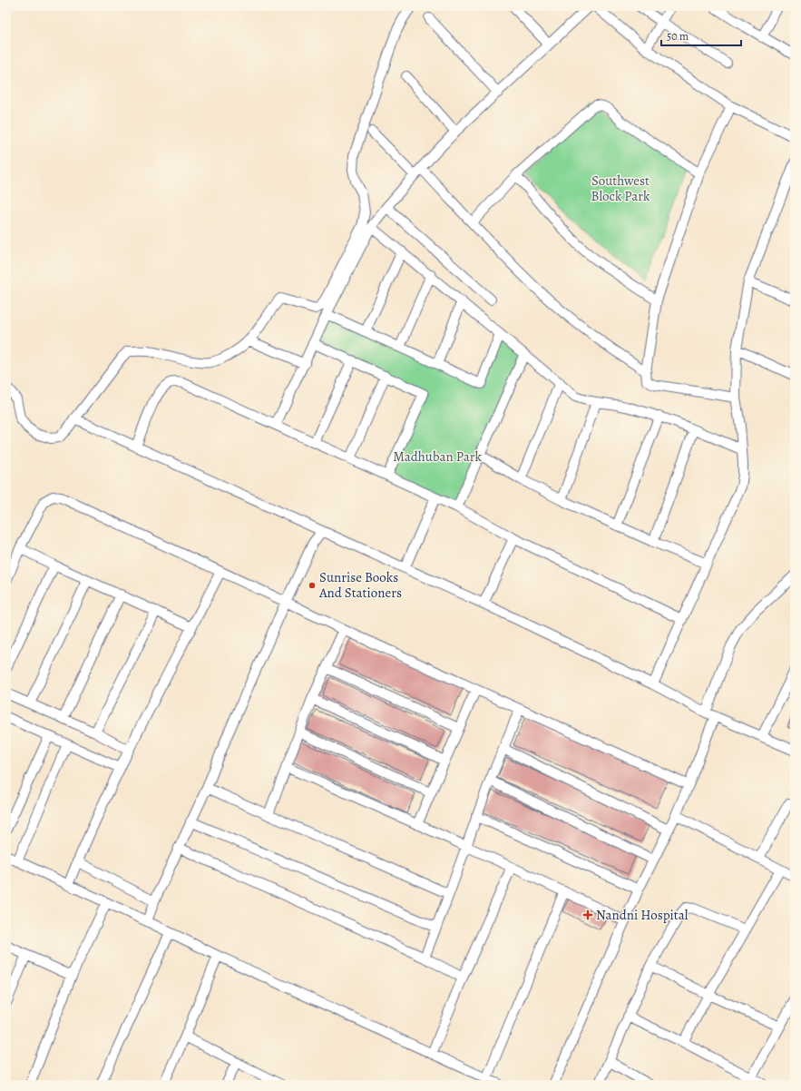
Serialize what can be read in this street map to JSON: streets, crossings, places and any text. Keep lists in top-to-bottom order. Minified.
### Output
{"parks":["Southwest Block Park","Madhuban Park"],"places":{"other":["Sunrise Books And Stationers"],"health":["Nandni Hospital"]},"scale_bar":"50 m"}
